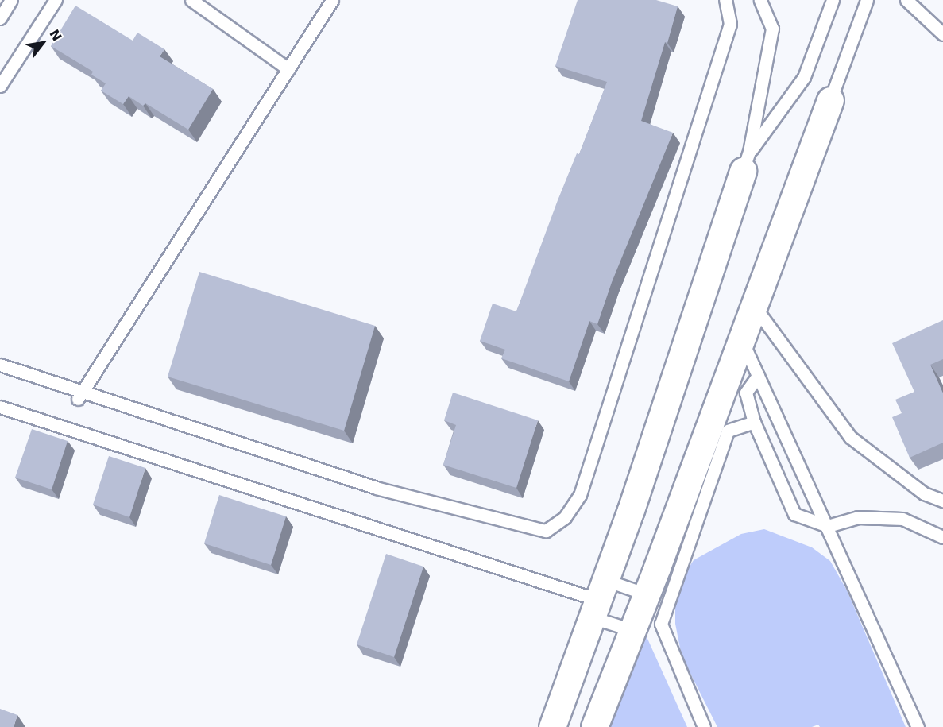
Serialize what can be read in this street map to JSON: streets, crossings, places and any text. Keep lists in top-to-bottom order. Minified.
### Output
{"north":"top right"}
